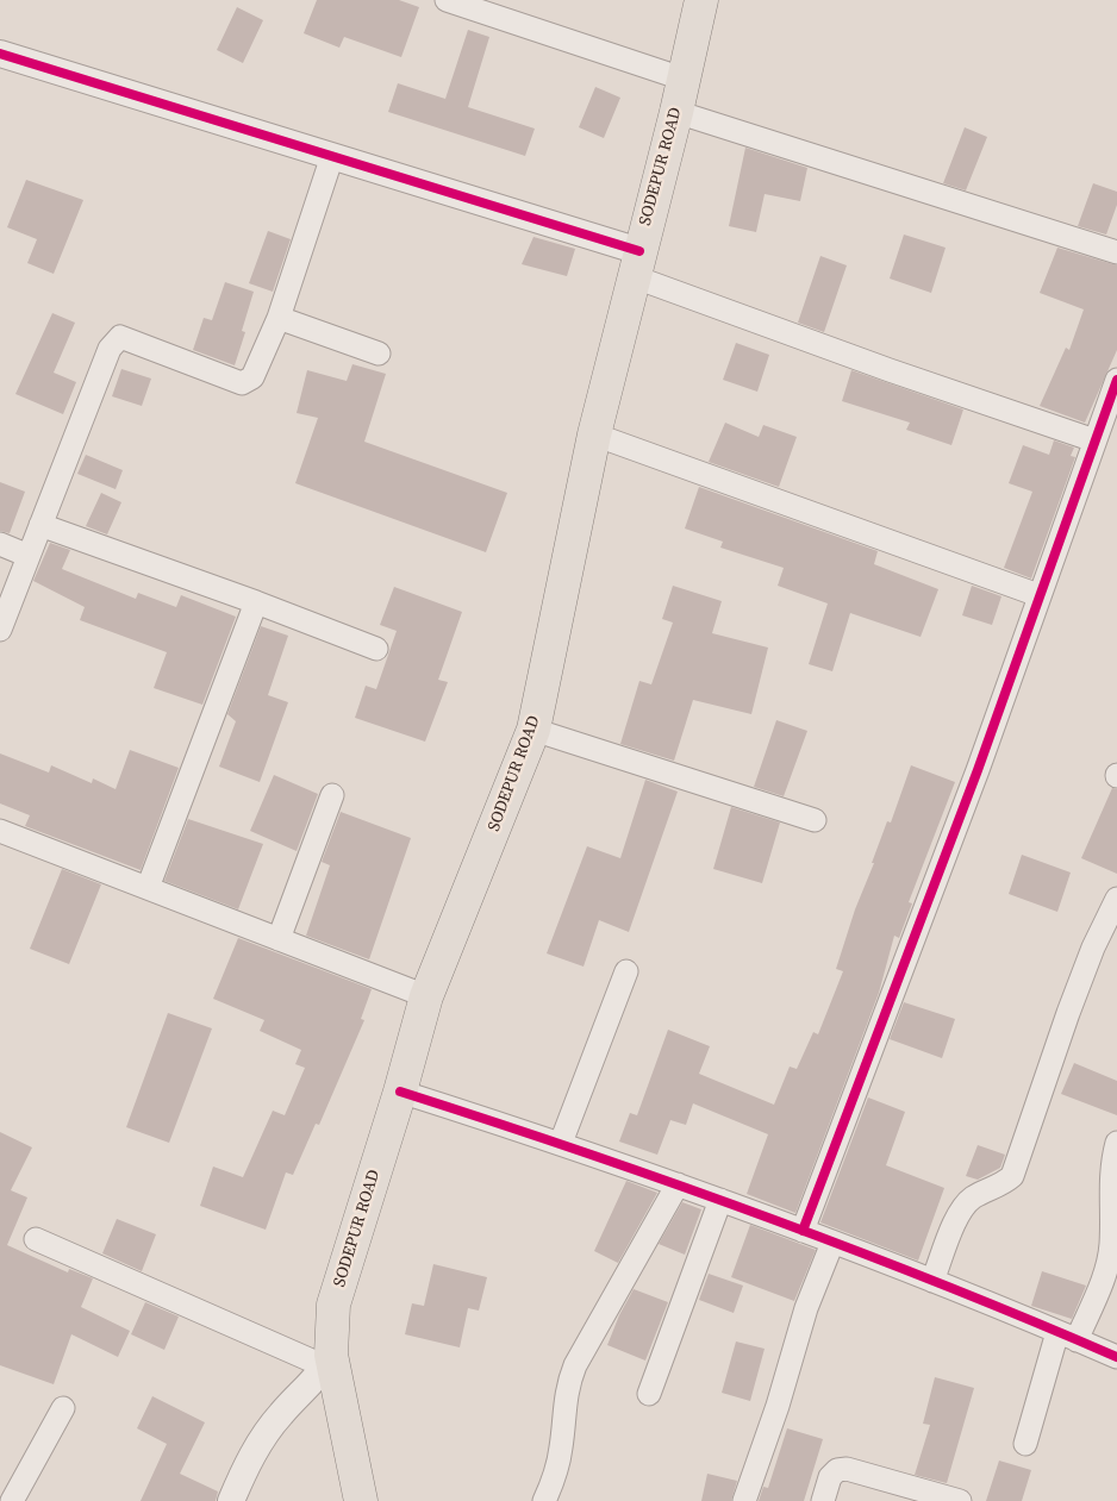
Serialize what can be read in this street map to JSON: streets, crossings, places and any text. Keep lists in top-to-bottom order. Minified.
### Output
{"streets":{"main road":["SODEPUR ROAD"]}}
